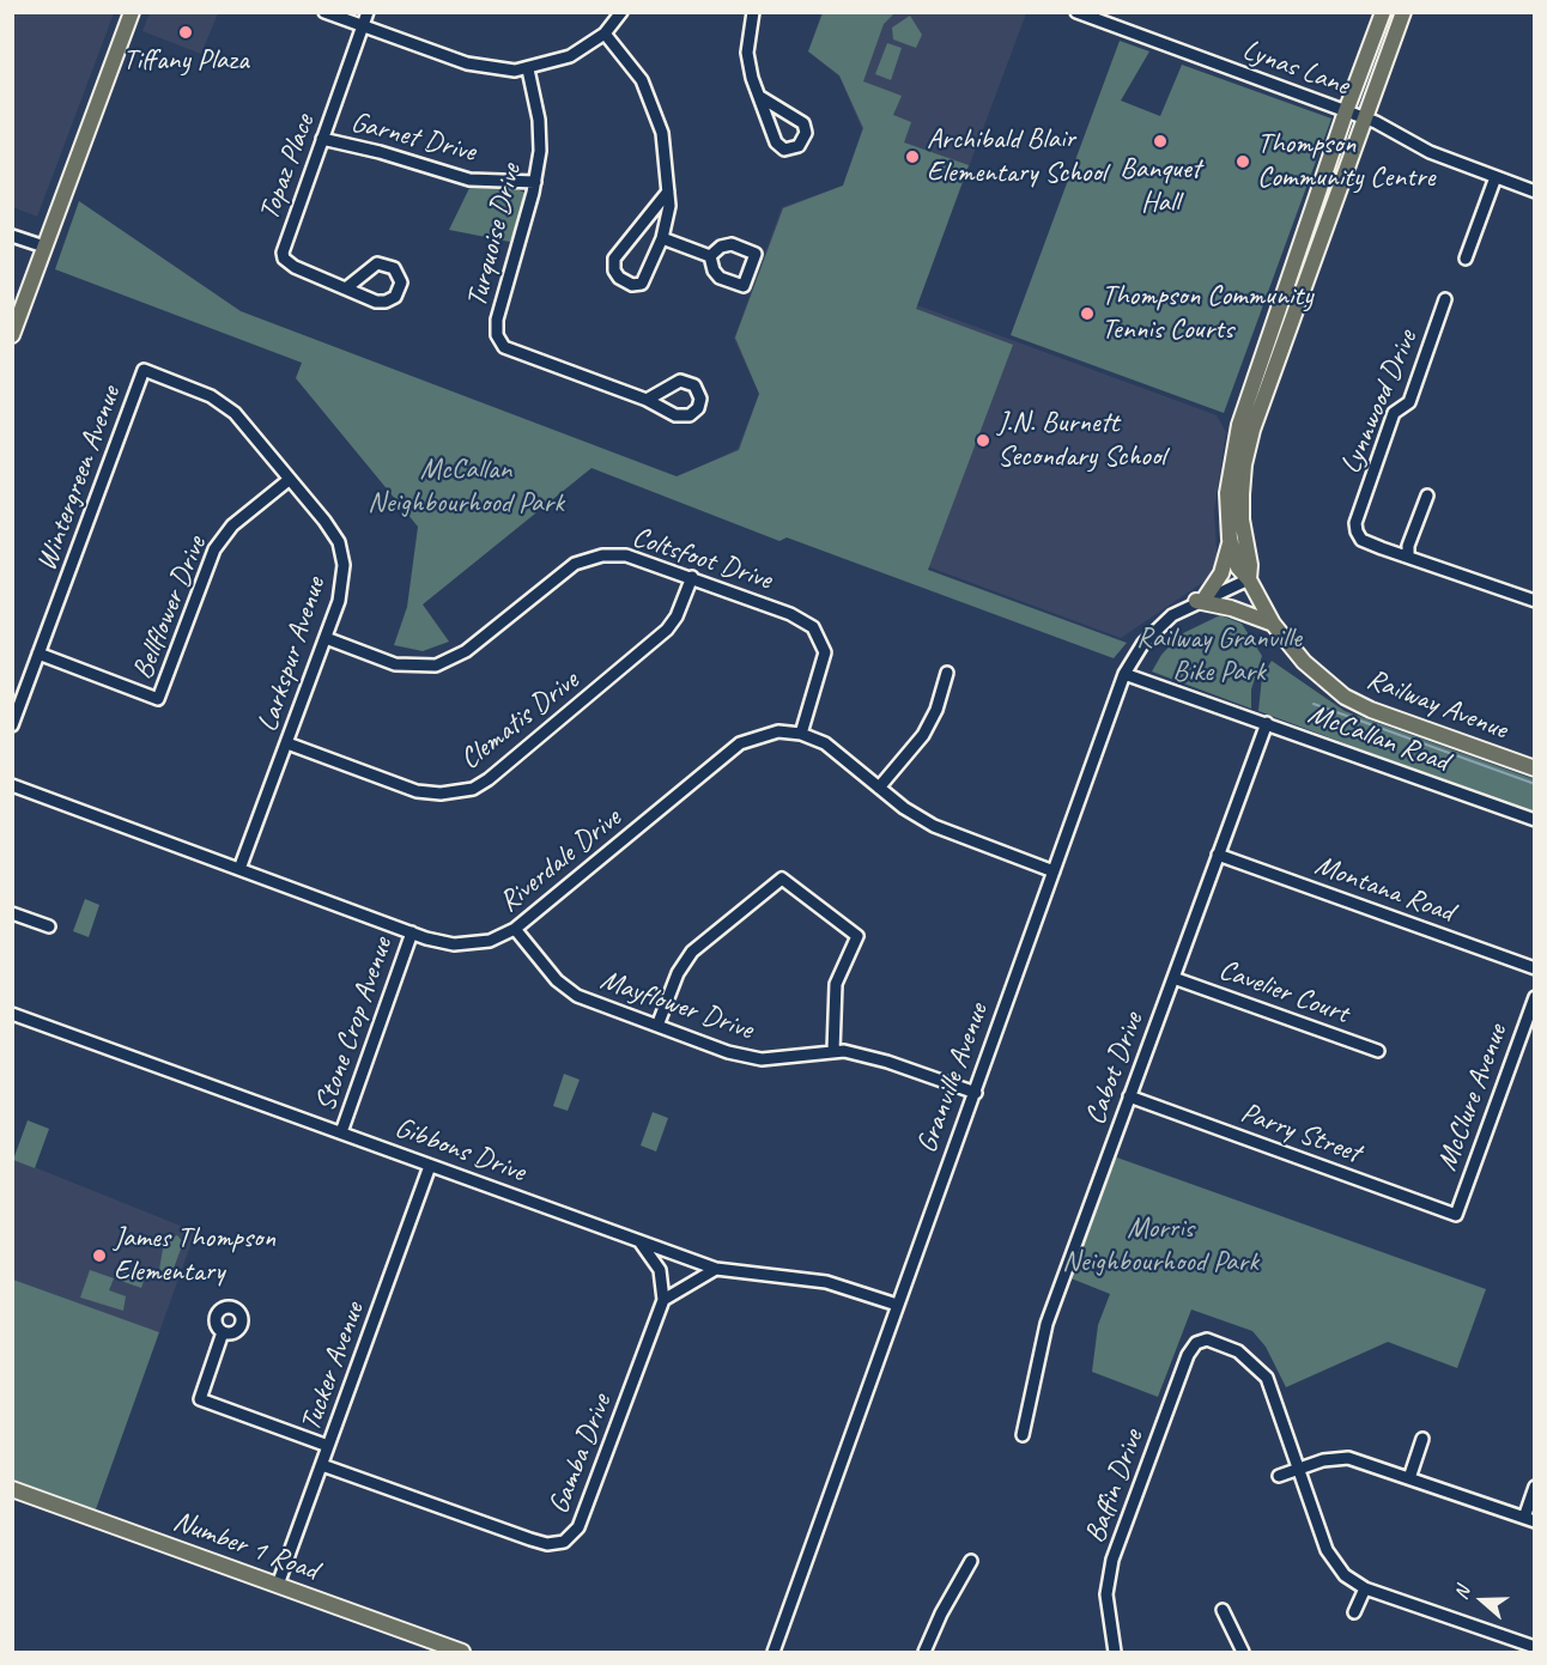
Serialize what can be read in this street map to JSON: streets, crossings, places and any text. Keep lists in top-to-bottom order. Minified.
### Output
{"streets":{"main road":["Railway Avenue","Number 1 Road"],"street":["Lynas Lane","Garnet Drive","Topaz Place","Turquoise Drive","Lynnwood Drive","Wintergreen Avenue","Coltsfoot Drive","Bellflower Drive","Larkspur Avenue","Clematis Drive","McCallan Road","Riverdale Drive","Montana Road","Cavelier Court","Mayflower Drive","Stone Crop Avenue","Cabot Drive","Granville Avenue","McClure Avenue","Parry Street","Gibbons Drive","Tucker Avenue","Gamba Drive","Baffin Drive"]},"crossings":[["Garnet Drive","Topaz Place"],["Garnet Drive","Turquoise Drive"],["Wintergreen Avenue","Bellflower Drive"],["Wintergreen Avenue","Larkspur Avenue"],["Coltsfoot Drive","Larkspur Avenue"],["Coltsfoot Drive","Clematis Drive"],["Coltsfoot Drive","Riverdale Drive"],["Bellflower Drive","Larkspur Avenue"],["Larkspur Avenue","Clematis Drive"],["Larkspur Avenue","Riverdale Drive"],["Railway Avenue","Granville Avenue"],["McCallan Road","Cabot Drive"],["McCallan Road","Granville Avenue"],["Riverdale Drive","Mayflower Drive"],["Riverdale Drive","Stone Crop Avenue"],["Riverdale Drive","Granville Avenue"],["Montana Road","Cabot Drive"],["Cavelier Court","Cabot Drive"],["Mayflower Drive","Granville Avenue"],["Stone Crop Avenue","Gibbons Drive"],["Cabot Drive","Parry Street"],["Granville Avenue","Gibbons Drive"],["McClure Avenue","Parry Street"],["Gibbons Drive","Tucker Avenue"],["Tucker Avenue","Gamba Drive"],["Tucker Avenue","Number 1 Road"]],"parks":["McCallan Neighbourhood Park","Railway Granville Bike Park","Morris Neighbourhood Park"],"places":["Tiffany Plaza","Banquet Hall","Archibald Blair Elementary School","Thompson Community Centre","Thompson Community Tennis Courts","J.N. Burnett Secondary School","James Thompson Elementary"],"north":"left"}
